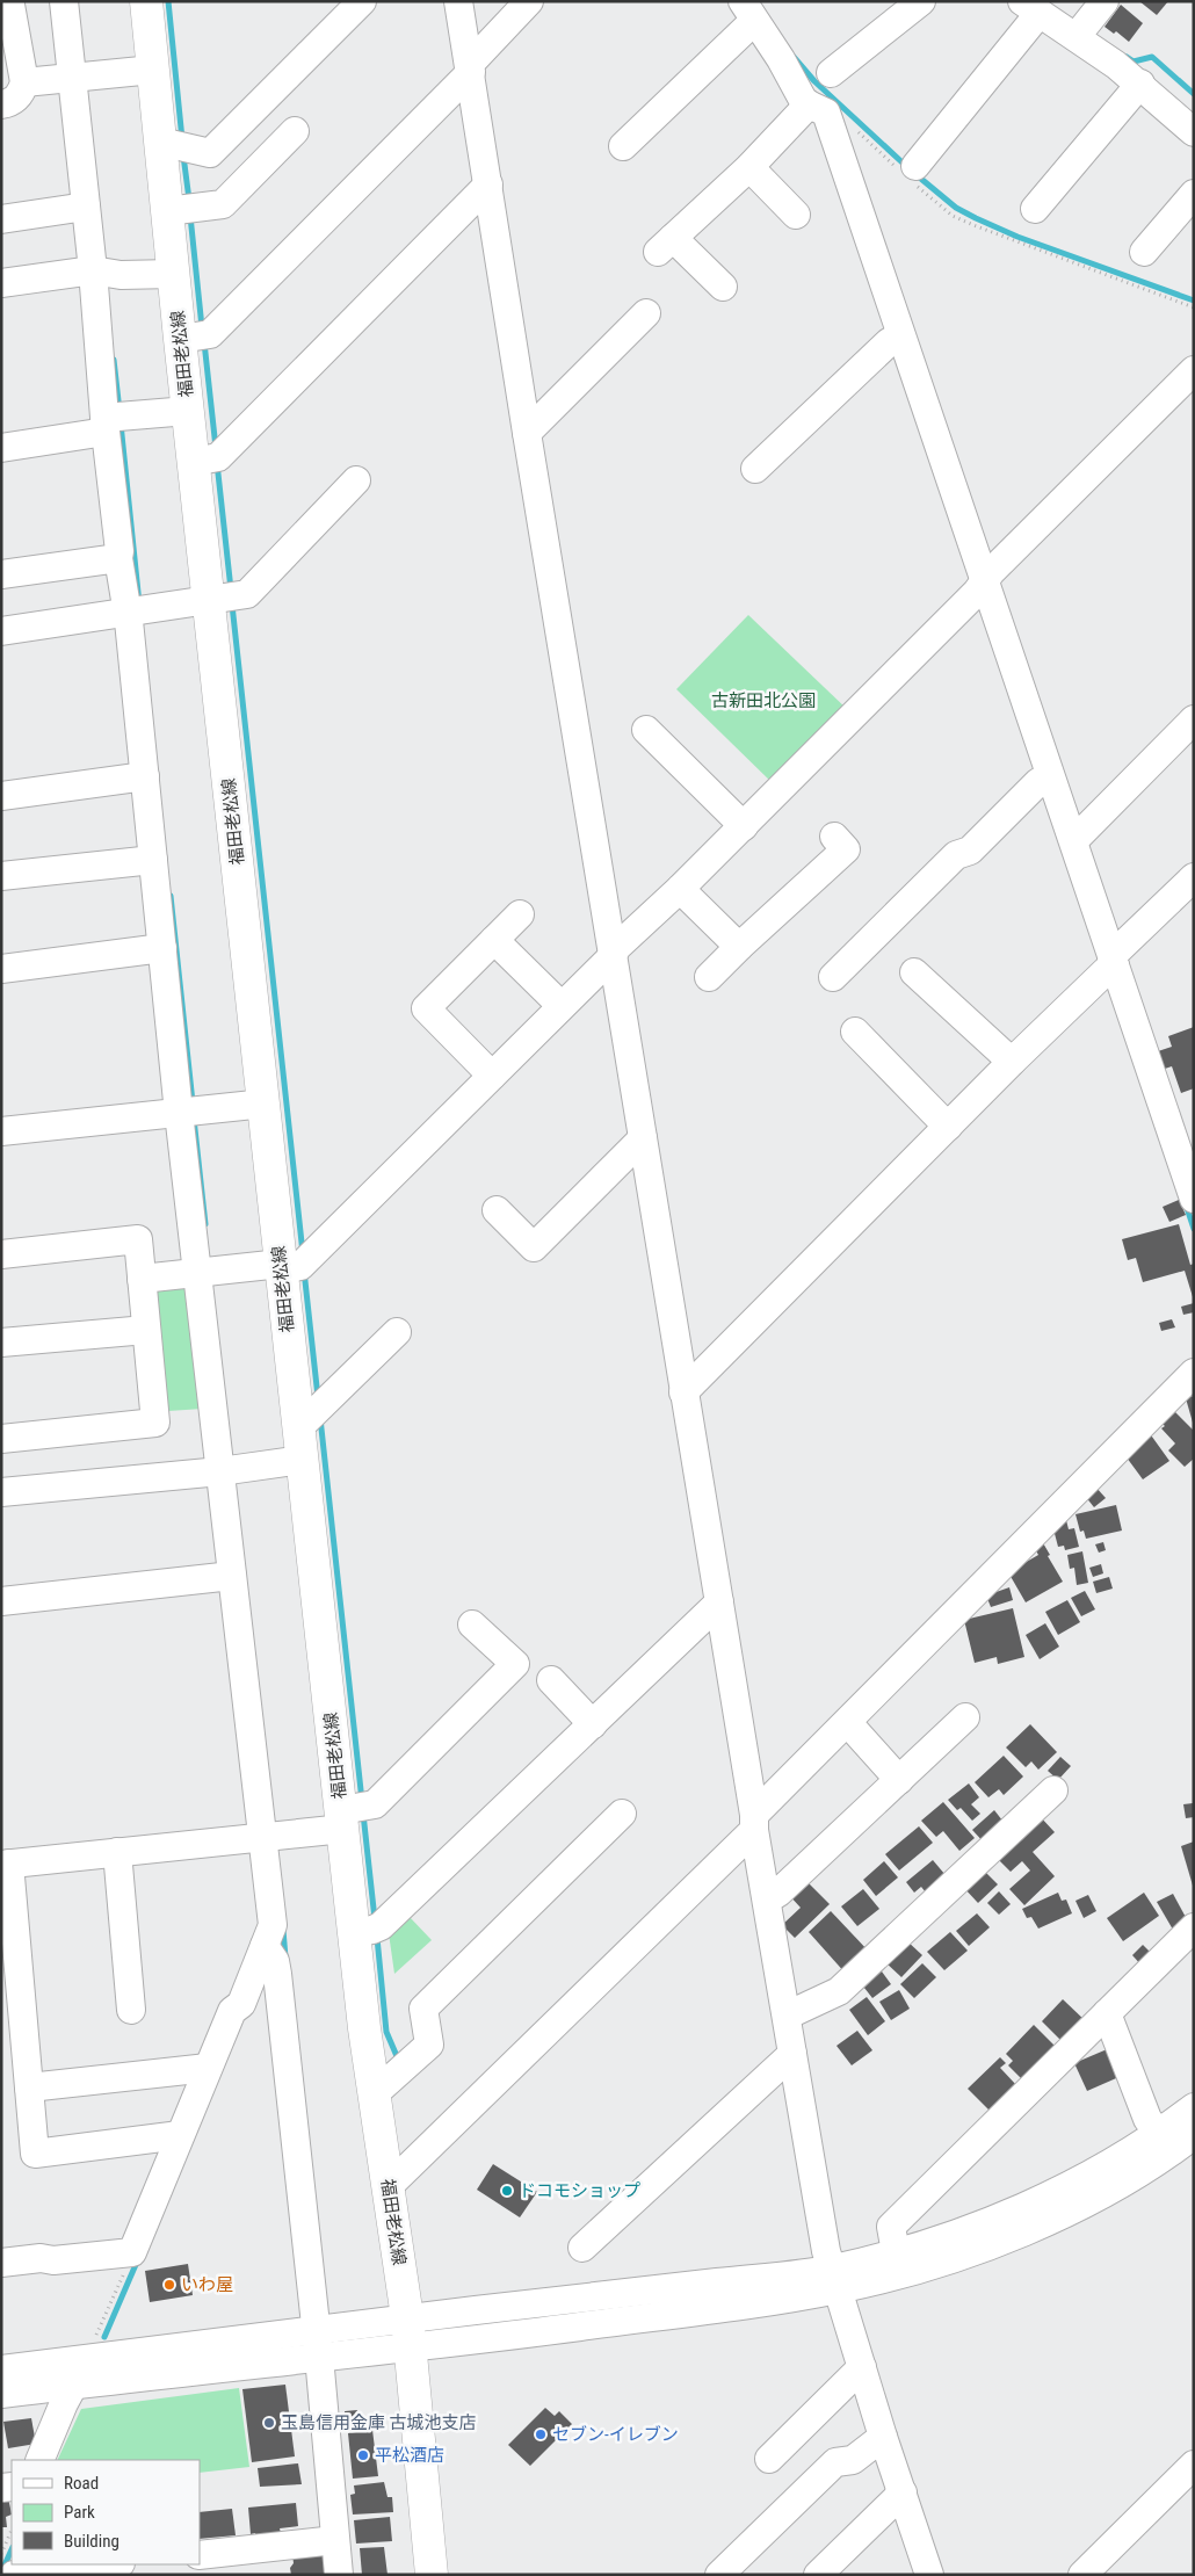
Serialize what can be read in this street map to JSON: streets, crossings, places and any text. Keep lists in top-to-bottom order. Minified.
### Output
{"streets":{"main road":["福田老松線"]},"parks":["古新田北公園"],"places":["ドコモショップ","いわ屋","玉島信用金庫 古城池支店","セブン-イレブン","平松酒店"],"legend":["Road","Park","Building"]}
